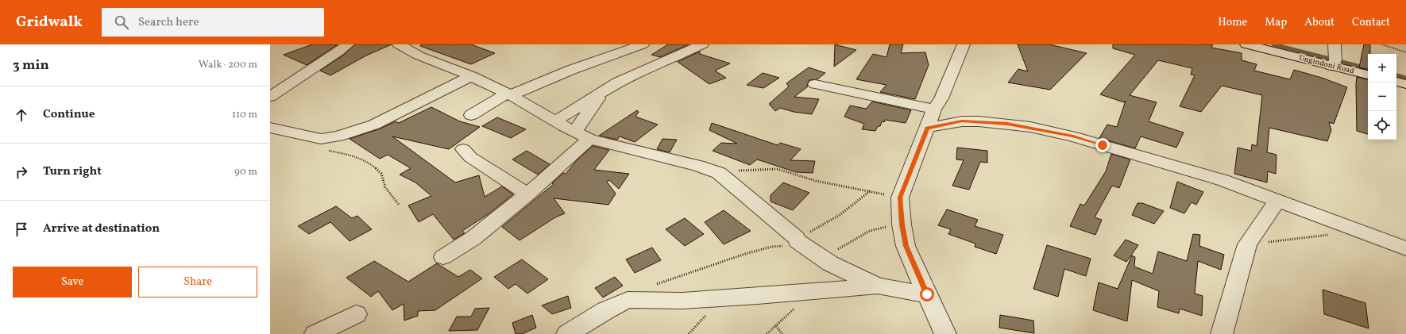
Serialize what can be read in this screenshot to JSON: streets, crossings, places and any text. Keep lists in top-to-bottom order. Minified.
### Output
{"streets":{"street":["Ungindoni Road"]},"page":{"header":"Gridwalk","search":"Search here","nav":["Home","Map","About","Contact"],"heading":["3 min","Walk · 200 m"],"map_buttons":["+","−"],"list":[["Continue","110 m"],["Turn right","90 m"],"Arrive at destination"],"buttons":["Save","Share"]}}
